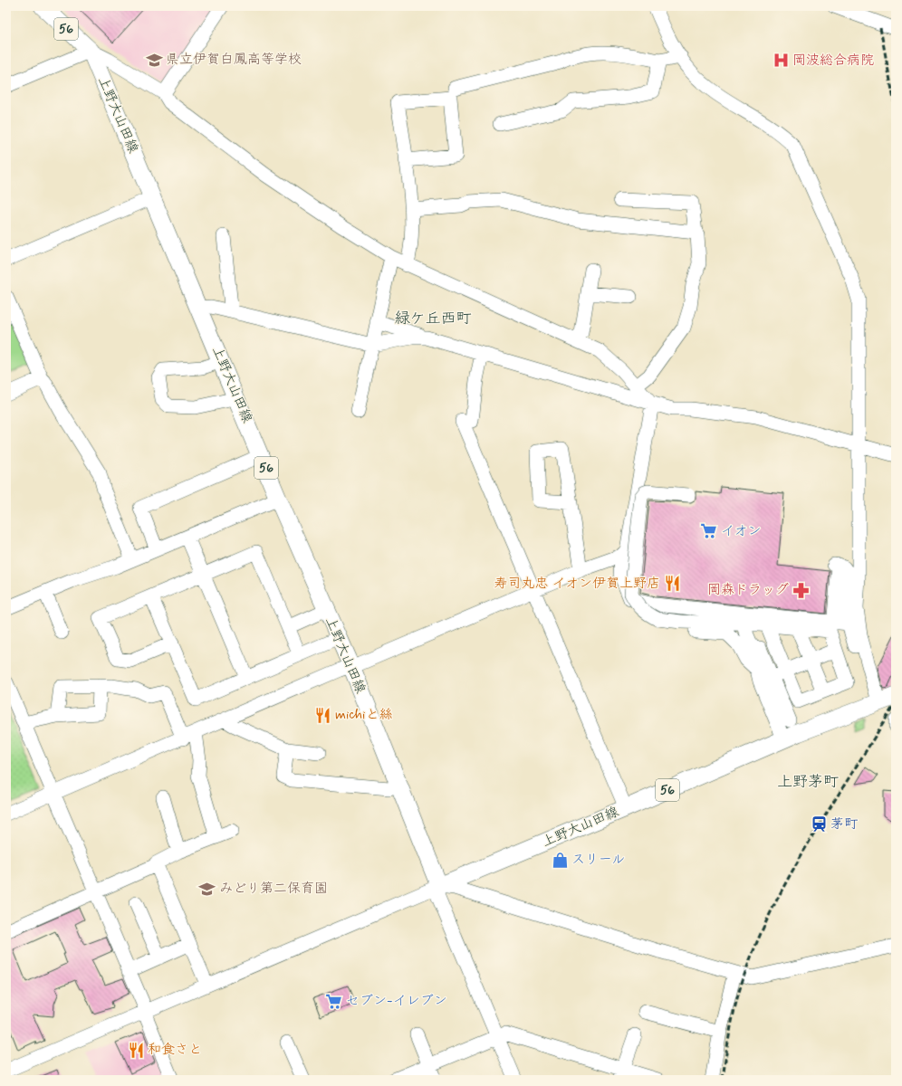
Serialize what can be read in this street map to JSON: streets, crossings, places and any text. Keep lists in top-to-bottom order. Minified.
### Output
{"streets":{"main road":["56","上野大山田線"]},"districts":["緑ケ丘西町","上野茅町"],"places":{"school or university":["県立伊賀白鳳高等学校","みどり第二保育園"],"hospital":["岡波総合病院"],"supermarket":["イオン","セブン-イレブン"],"restaurant":["寿司丸忠 イオン伊賀上野店","michiと絲","和食さと"],"pharmacy":["岡森ドラッグ"],"station":["茅町"],"shop":["スリール"]}}
